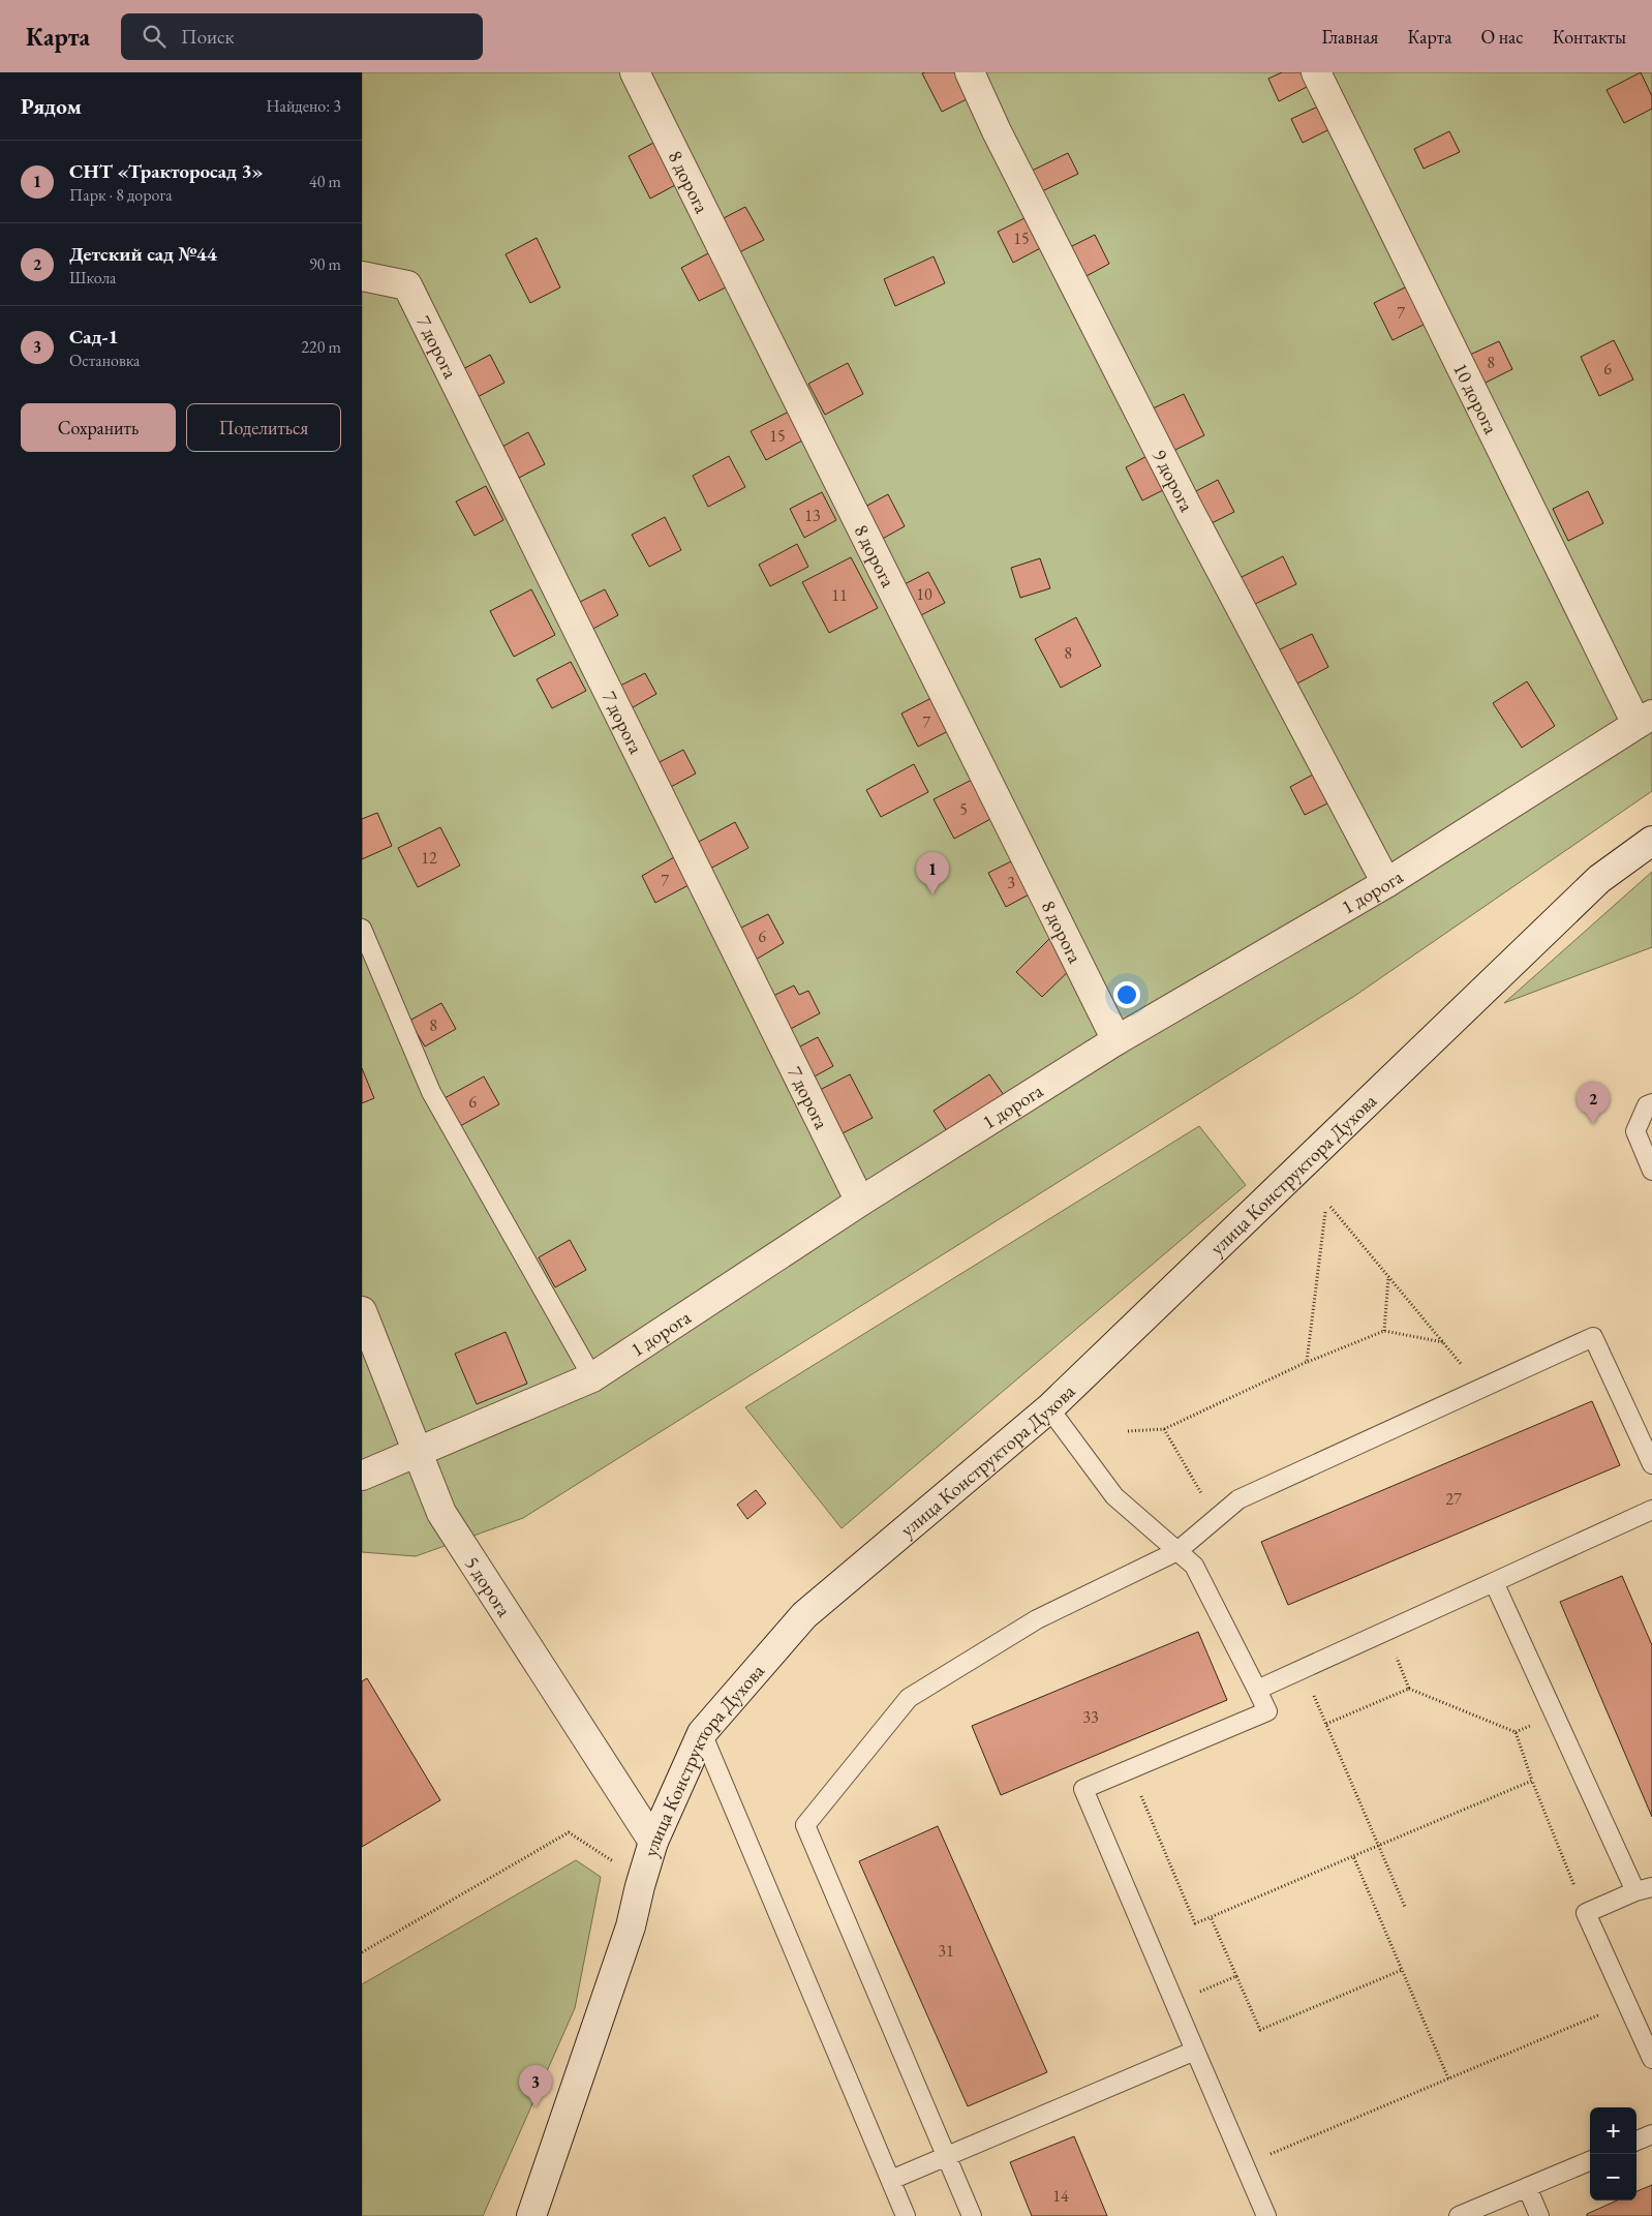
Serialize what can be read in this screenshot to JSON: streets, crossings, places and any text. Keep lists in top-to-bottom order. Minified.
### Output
{"streets":{"street":["8 дорога","7 дорога","10 дорога","9 дорога","1 дорога","улица Конструктора Духова","5 дорога"]},"crossings":[["8 дорога","1 дорога"],["7 дорога","1 дорога"],["10 дорога","1 дорога"],["9 дорога","1 дорога"],["1 дорога","5 дорога"],["улица Конструктора Духова","5 дорога"]],"house_numbers":["15","7","8","6","15","13","10","11","8","7","5","12","7","3","6","8","6","27","33","31","14"],"page":{"header":"Карта","search":"Поиск","nav":["Главная","Карта","О нас","Контакты"],"heading":["Рядом","Найдено: 3"],"list":[{"mark":"1","name":"СНТ «Тракторосад 3»","note":"Парк · 8 дорога","value":"40 m"},{"mark":"2","name":"Детский сад №44","note":"Школа","value":"90 m"},{"mark":"3","name":"Сад-1","note":"Остановка","value":"220 m"}],"buttons":["Сохранить","Поделиться"],"pins":["1","2","3"],"map_buttons":["+","−"]}}
